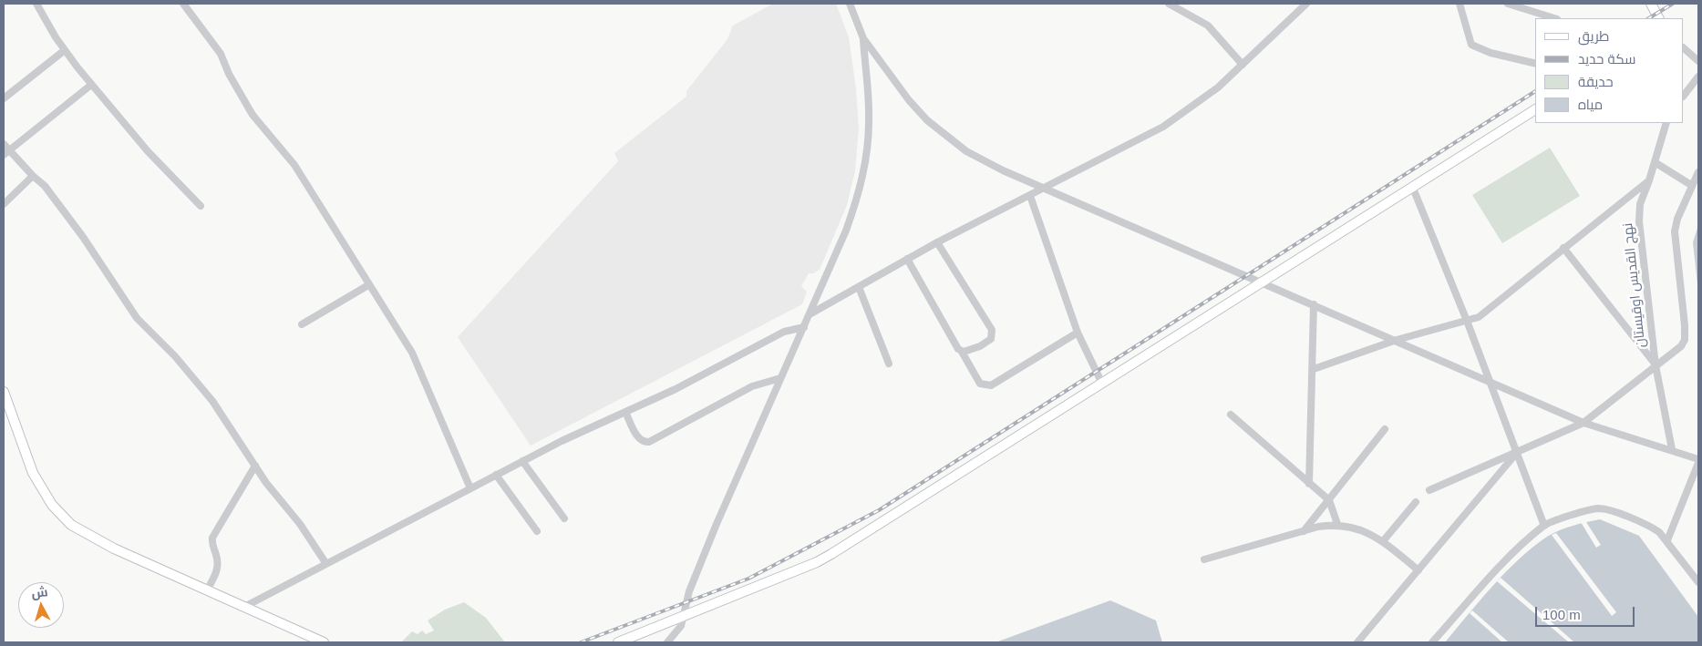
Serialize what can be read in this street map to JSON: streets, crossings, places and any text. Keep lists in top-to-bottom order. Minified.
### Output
{"streets":{"street":["نهج القديس اوقيستان"]},"legend":["طريق","سكة حديد","حديقة","مياه"],"scale_bar":"100 m","north":"top"}
